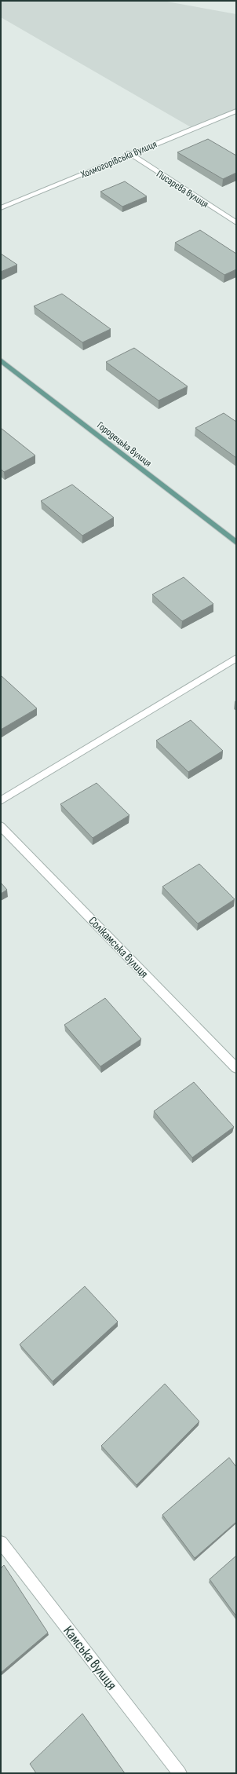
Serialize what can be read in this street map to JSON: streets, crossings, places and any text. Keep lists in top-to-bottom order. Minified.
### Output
{"streets":{"main road":["Городецька вулиця"],"street":["Холмогорівська вулиця","Писарєва вулиця","Солікамська вулиця","Камська вулиця"]},"crossings":[["Холмогорівська вулиця","Писарєва вулиця"]]}
